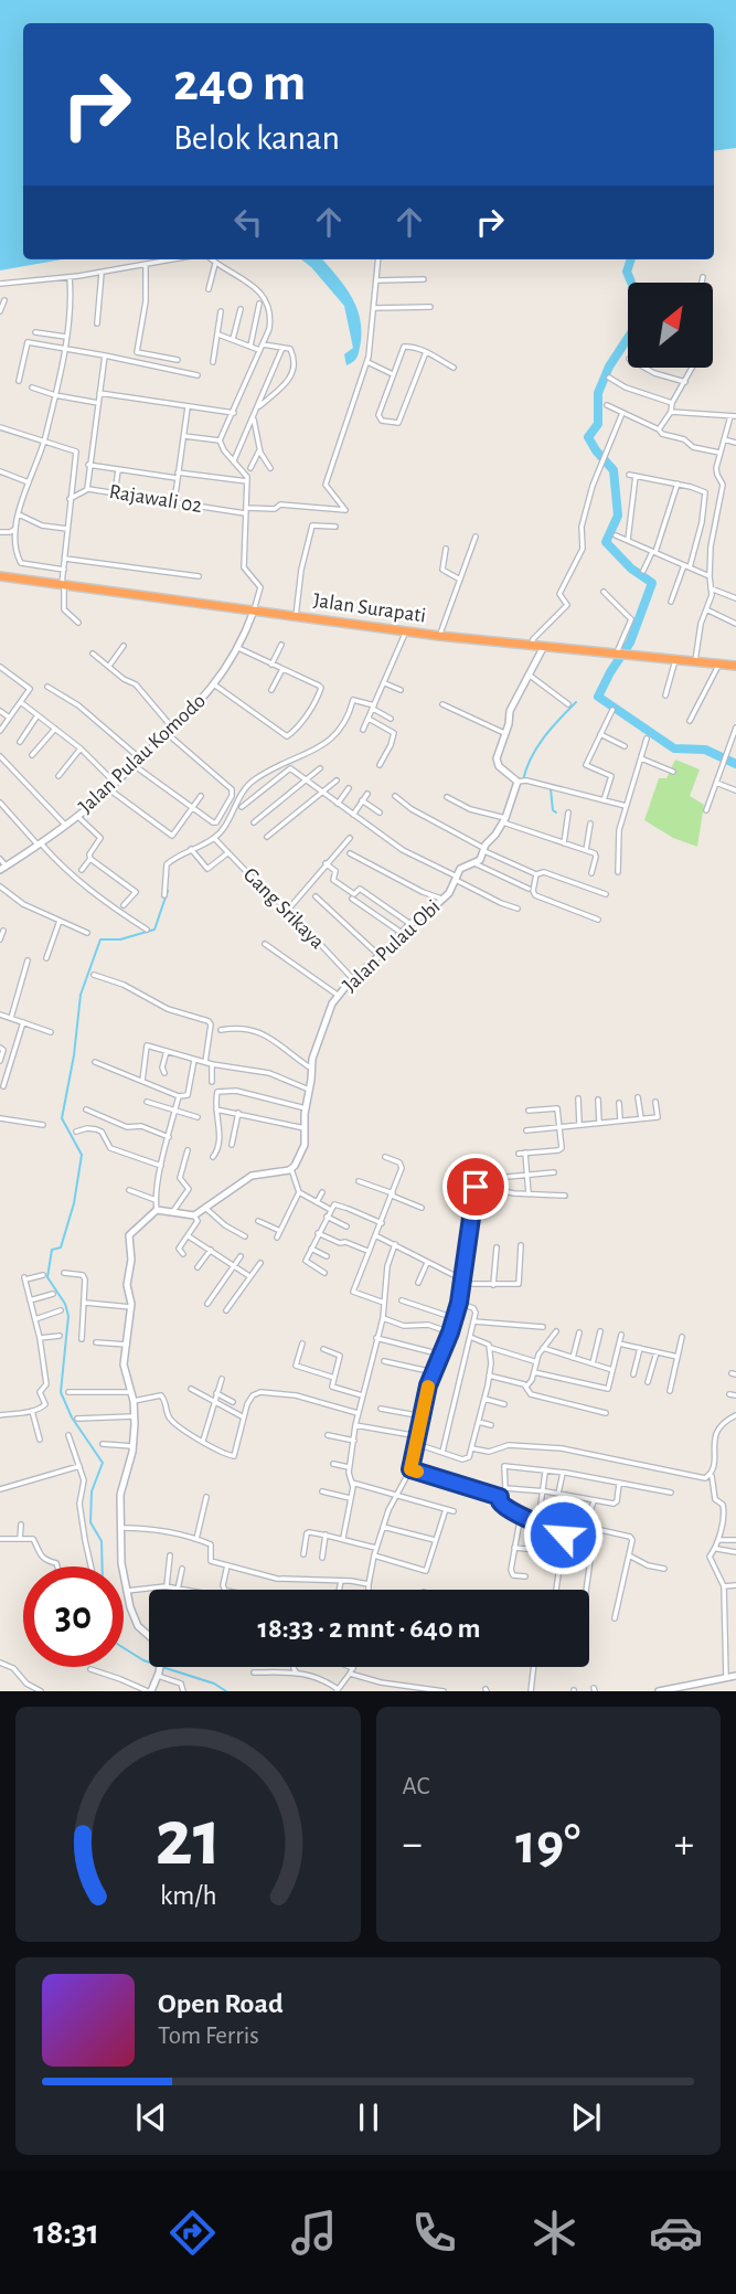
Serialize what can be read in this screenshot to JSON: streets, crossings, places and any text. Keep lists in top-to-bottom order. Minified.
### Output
{"streets":{"highway":["Jalan Surapati"],"street":["Rajawali 02","Jalan Pulau Komodo","Gang Srikaya","Jalan Pulau Obi"]},"crossings":[["Jalan Surapati","Jalan Pulau Komodo"],["Gang Srikaya","Jalan Pulau Obi"]],"north":"top right","page":{"turn":["240 m","Belok kanan"],"limit":"30","trip":"18:33 · 2 mnt · 640 m","tile":"AC","heat":["−","19°","+"],"song":["Open Road","Tom Ferris"],"tabs":"18:31","gauge":["21","km/h"]}}
